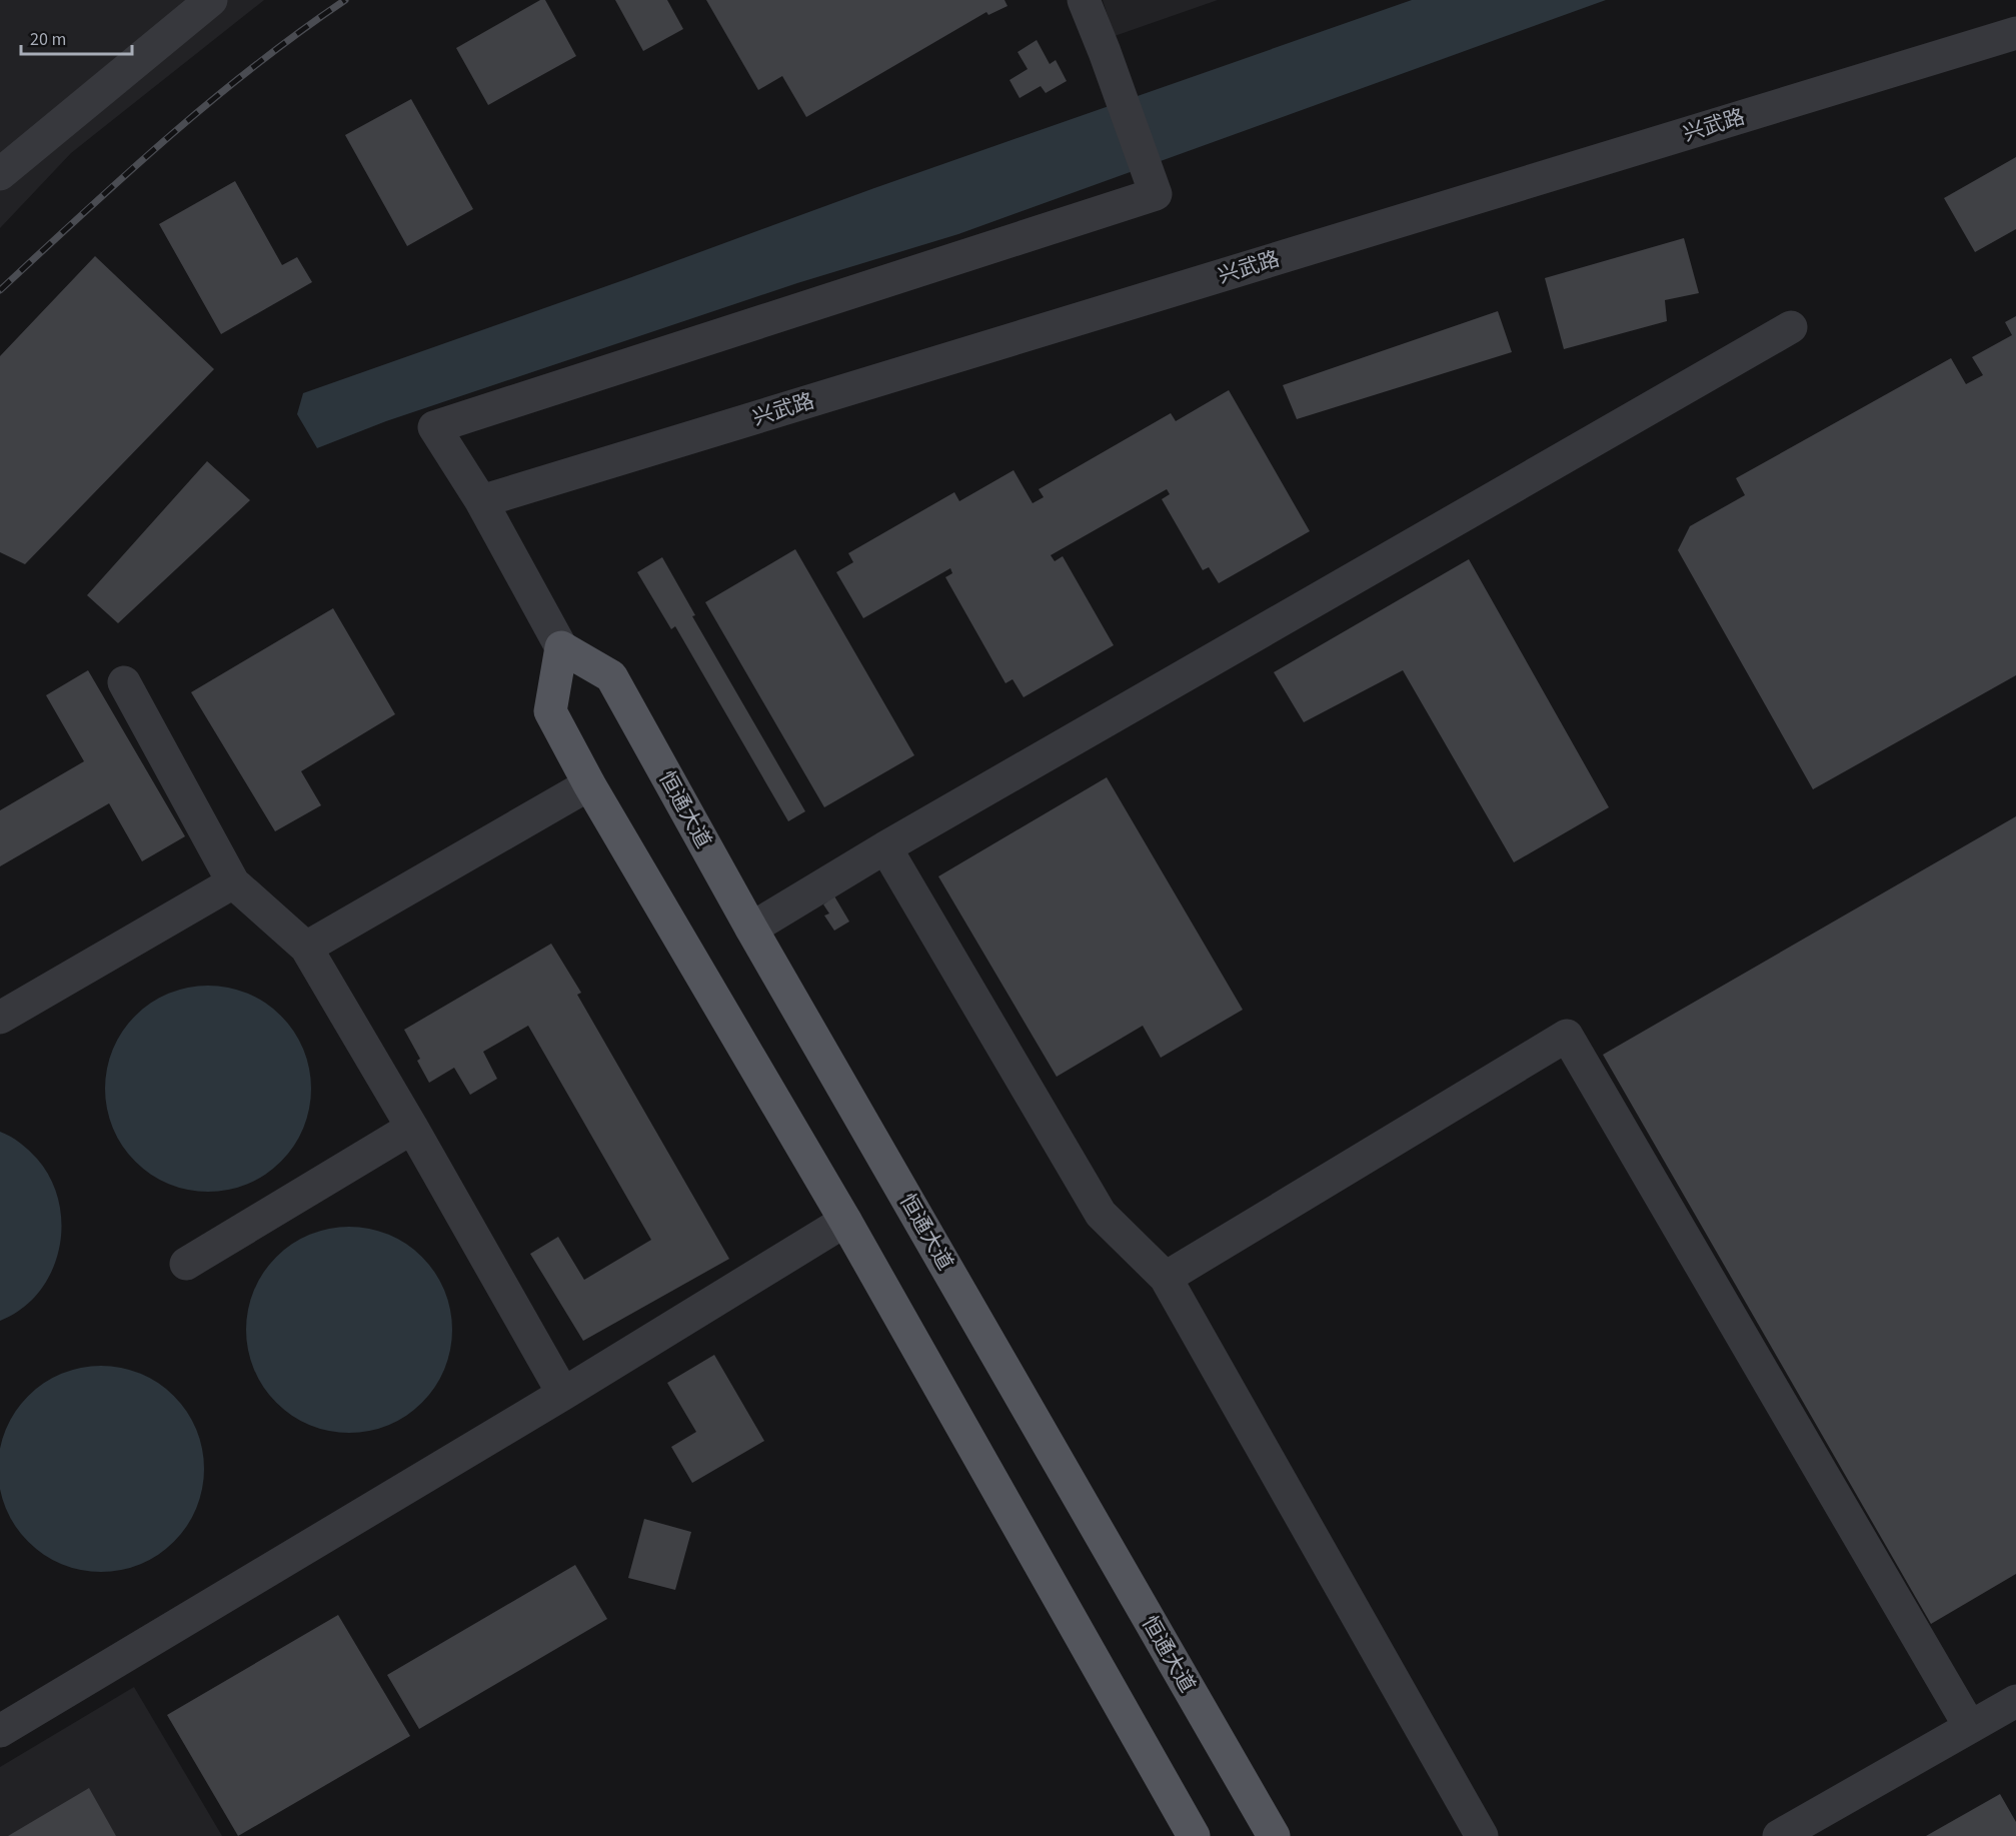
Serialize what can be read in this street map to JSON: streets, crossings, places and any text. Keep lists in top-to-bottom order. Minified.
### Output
{"streets":{"main road":["恒通大道"],"street":["兴武路"]},"scale_bar":"20 m"}
